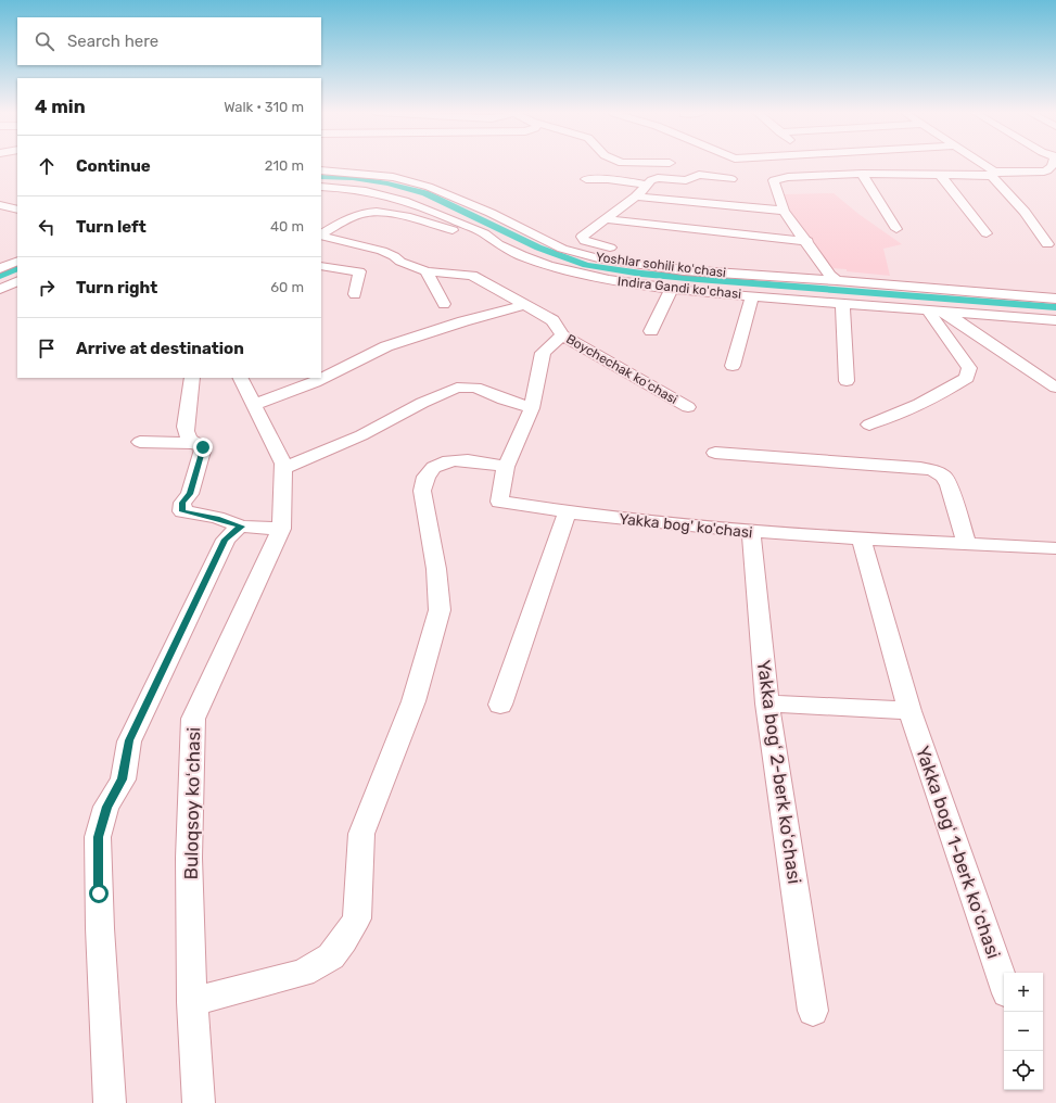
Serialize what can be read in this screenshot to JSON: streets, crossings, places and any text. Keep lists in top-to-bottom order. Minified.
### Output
{"streets":{"street":["Yoshlar sohili koʻchasi","Indira Gandi koʻchasi","Boychechak koʻchasi","Yakka bog' ko'chasi","Yakka bogʻ 2-berk koʻchasi","Buloqsoy koʻchasi","Yakka bogʻ 1-berk koʻchasi"]},"crossings":[["Indira Gandi koʻchasi","Boychechak koʻchasi"],["Boychechak koʻchasi","Yakka bog' ko'chasi"],["Yakka bog' ko'chasi","Yakka bogʻ 2-berk koʻchasi"],["Yakka bog' ko'chasi","Yakka bogʻ 1-berk koʻchasi"]],"page":{"search":"Search here","heading":["4 min","Walk · 310 m"],"list":[["Continue","210 m"],["Turn left","40 m"],["Turn right","60 m"],"Arrive at destination"],"map_buttons":["+","−"]}}
